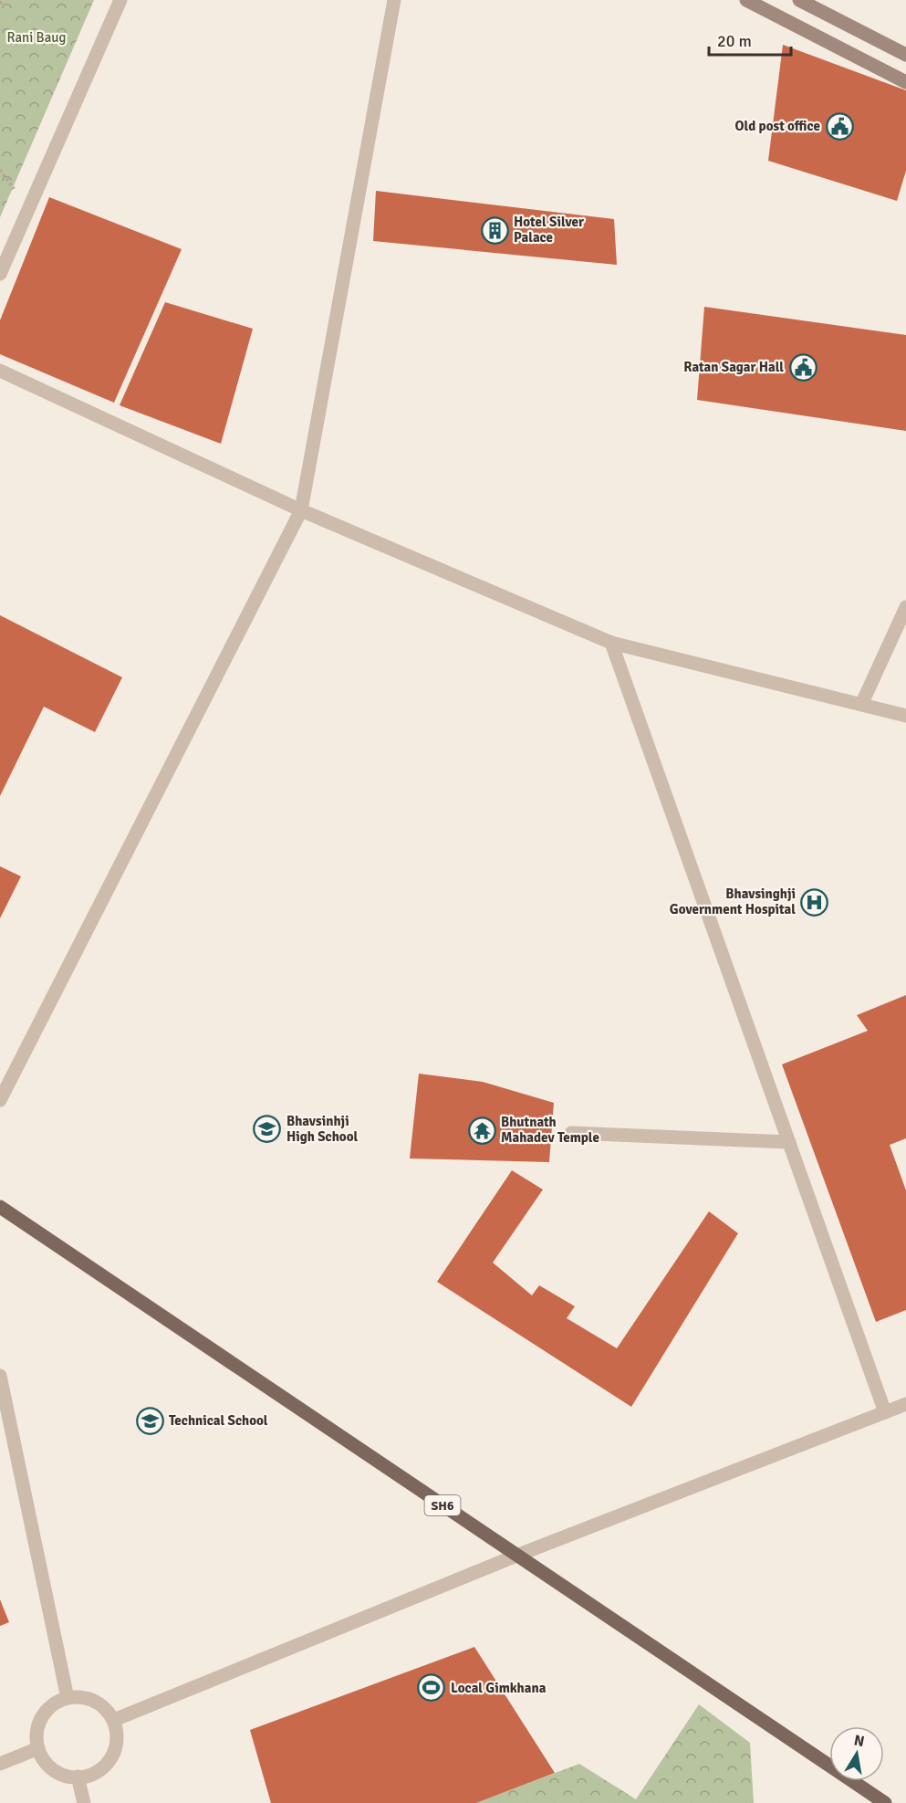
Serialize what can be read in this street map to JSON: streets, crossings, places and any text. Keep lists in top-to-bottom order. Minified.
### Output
{"streets":{"main road":["SH6"]},"parks":["Rani Baug"],"places":{"public building":["Old post office","Ratan Sagar Hall"],"building":["Hotel Silver Palace"],"hospital":["Bhavsinghji Government Hospital"],"school or university":["Bhavsinhji High School","Technical School"],"temple":["Bhutnath Mahadev Temple"],"sports":["Local Gimkhana"]},"scale_bar":"20 m","north":"top"}
